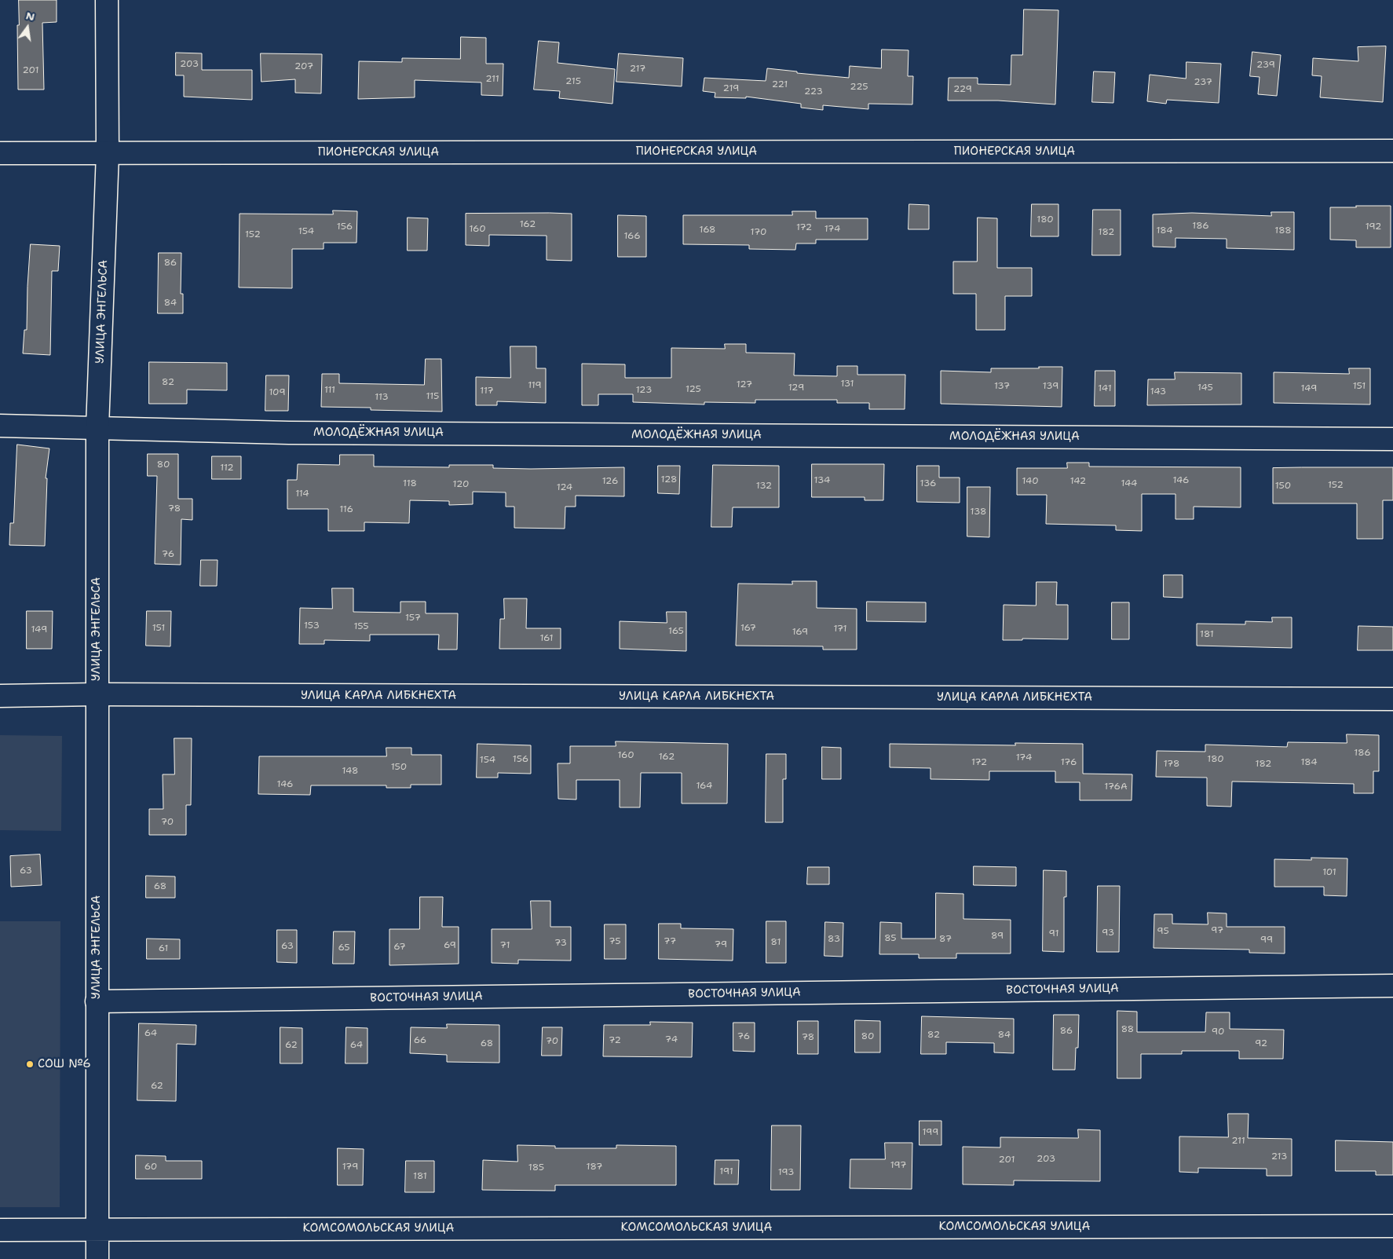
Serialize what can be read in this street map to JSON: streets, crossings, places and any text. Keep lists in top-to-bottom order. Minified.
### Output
{"streets":{"street":["ПИОНЕРСКАЯ УЛИЦА","УЛИЦА ЭНГЕЛЬСА","МОЛОДЁЖНАЯ УЛИЦА","УЛИЦА КАРЛА ЛИБКНЕХТА","ВОСТОЧНАЯ УЛИЦА","КОМСОМОЛЬСКАЯ УЛИЦА"]},"crossings":[["ПИОНЕРСКАЯ УЛИЦА","УЛИЦА ЭНГЕЛЬСА"],["УЛИЦА ЭНГЕЛЬСА","МОЛОДЁЖНАЯ УЛИЦА"],["УЛИЦА ЭНГЕЛЬСА","УЛИЦА КАРЛА ЛИБКНЕХТА"],["УЛИЦА ЭНГЕЛЬСА","ВОСТОЧНАЯ УЛИЦА"],["УЛИЦА ЭНГЕЛЬСА","КОМСОМОЛЬСКАЯ УЛИЦА"]],"places":["СОШ №6"],"house_numbers":["203","239","207","217","201","211","215","237","221","225","219","229","223","180","162","186","156","192","172","160","174","168","184","188","154","170","182","152","166","86","84","82","131","127","119","137","139","151","129","145","141","149","125","111","123","117","143","109","115","113","80","112","128","134","146","126","140","142","118","136","144","120","152","132","150","124","114","78","116","138","76","157","153","155","151","167","171","149","165","169","181","161","186","160","162","174","156","180","154","172","176","184","178","182","150","148","146","164","176А","70","63","101","68","97","95","93","91","89","85","83","87","99","75","77","81","73","79","69","71","63","67","65","61","88","86","90","64","82","84","76","80","78","74","66","72","70","68","92","62","64","62","199","211","213","203","201","197","60","179","187","185","191","193","181"],"north":"top"}
